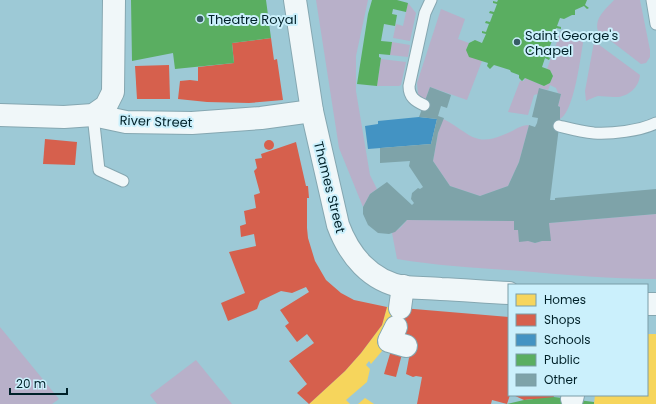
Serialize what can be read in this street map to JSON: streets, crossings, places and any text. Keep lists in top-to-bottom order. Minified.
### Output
{"streets":{"street":["River Street","Thames Street"]},"crossings":[["River Street","Thames Street"]],"places":["Theatre Royal","Saint George's Chapel"],"legend":["Homes","Shops","Schools","Public","Other"],"scale_bar":"20 m"}
